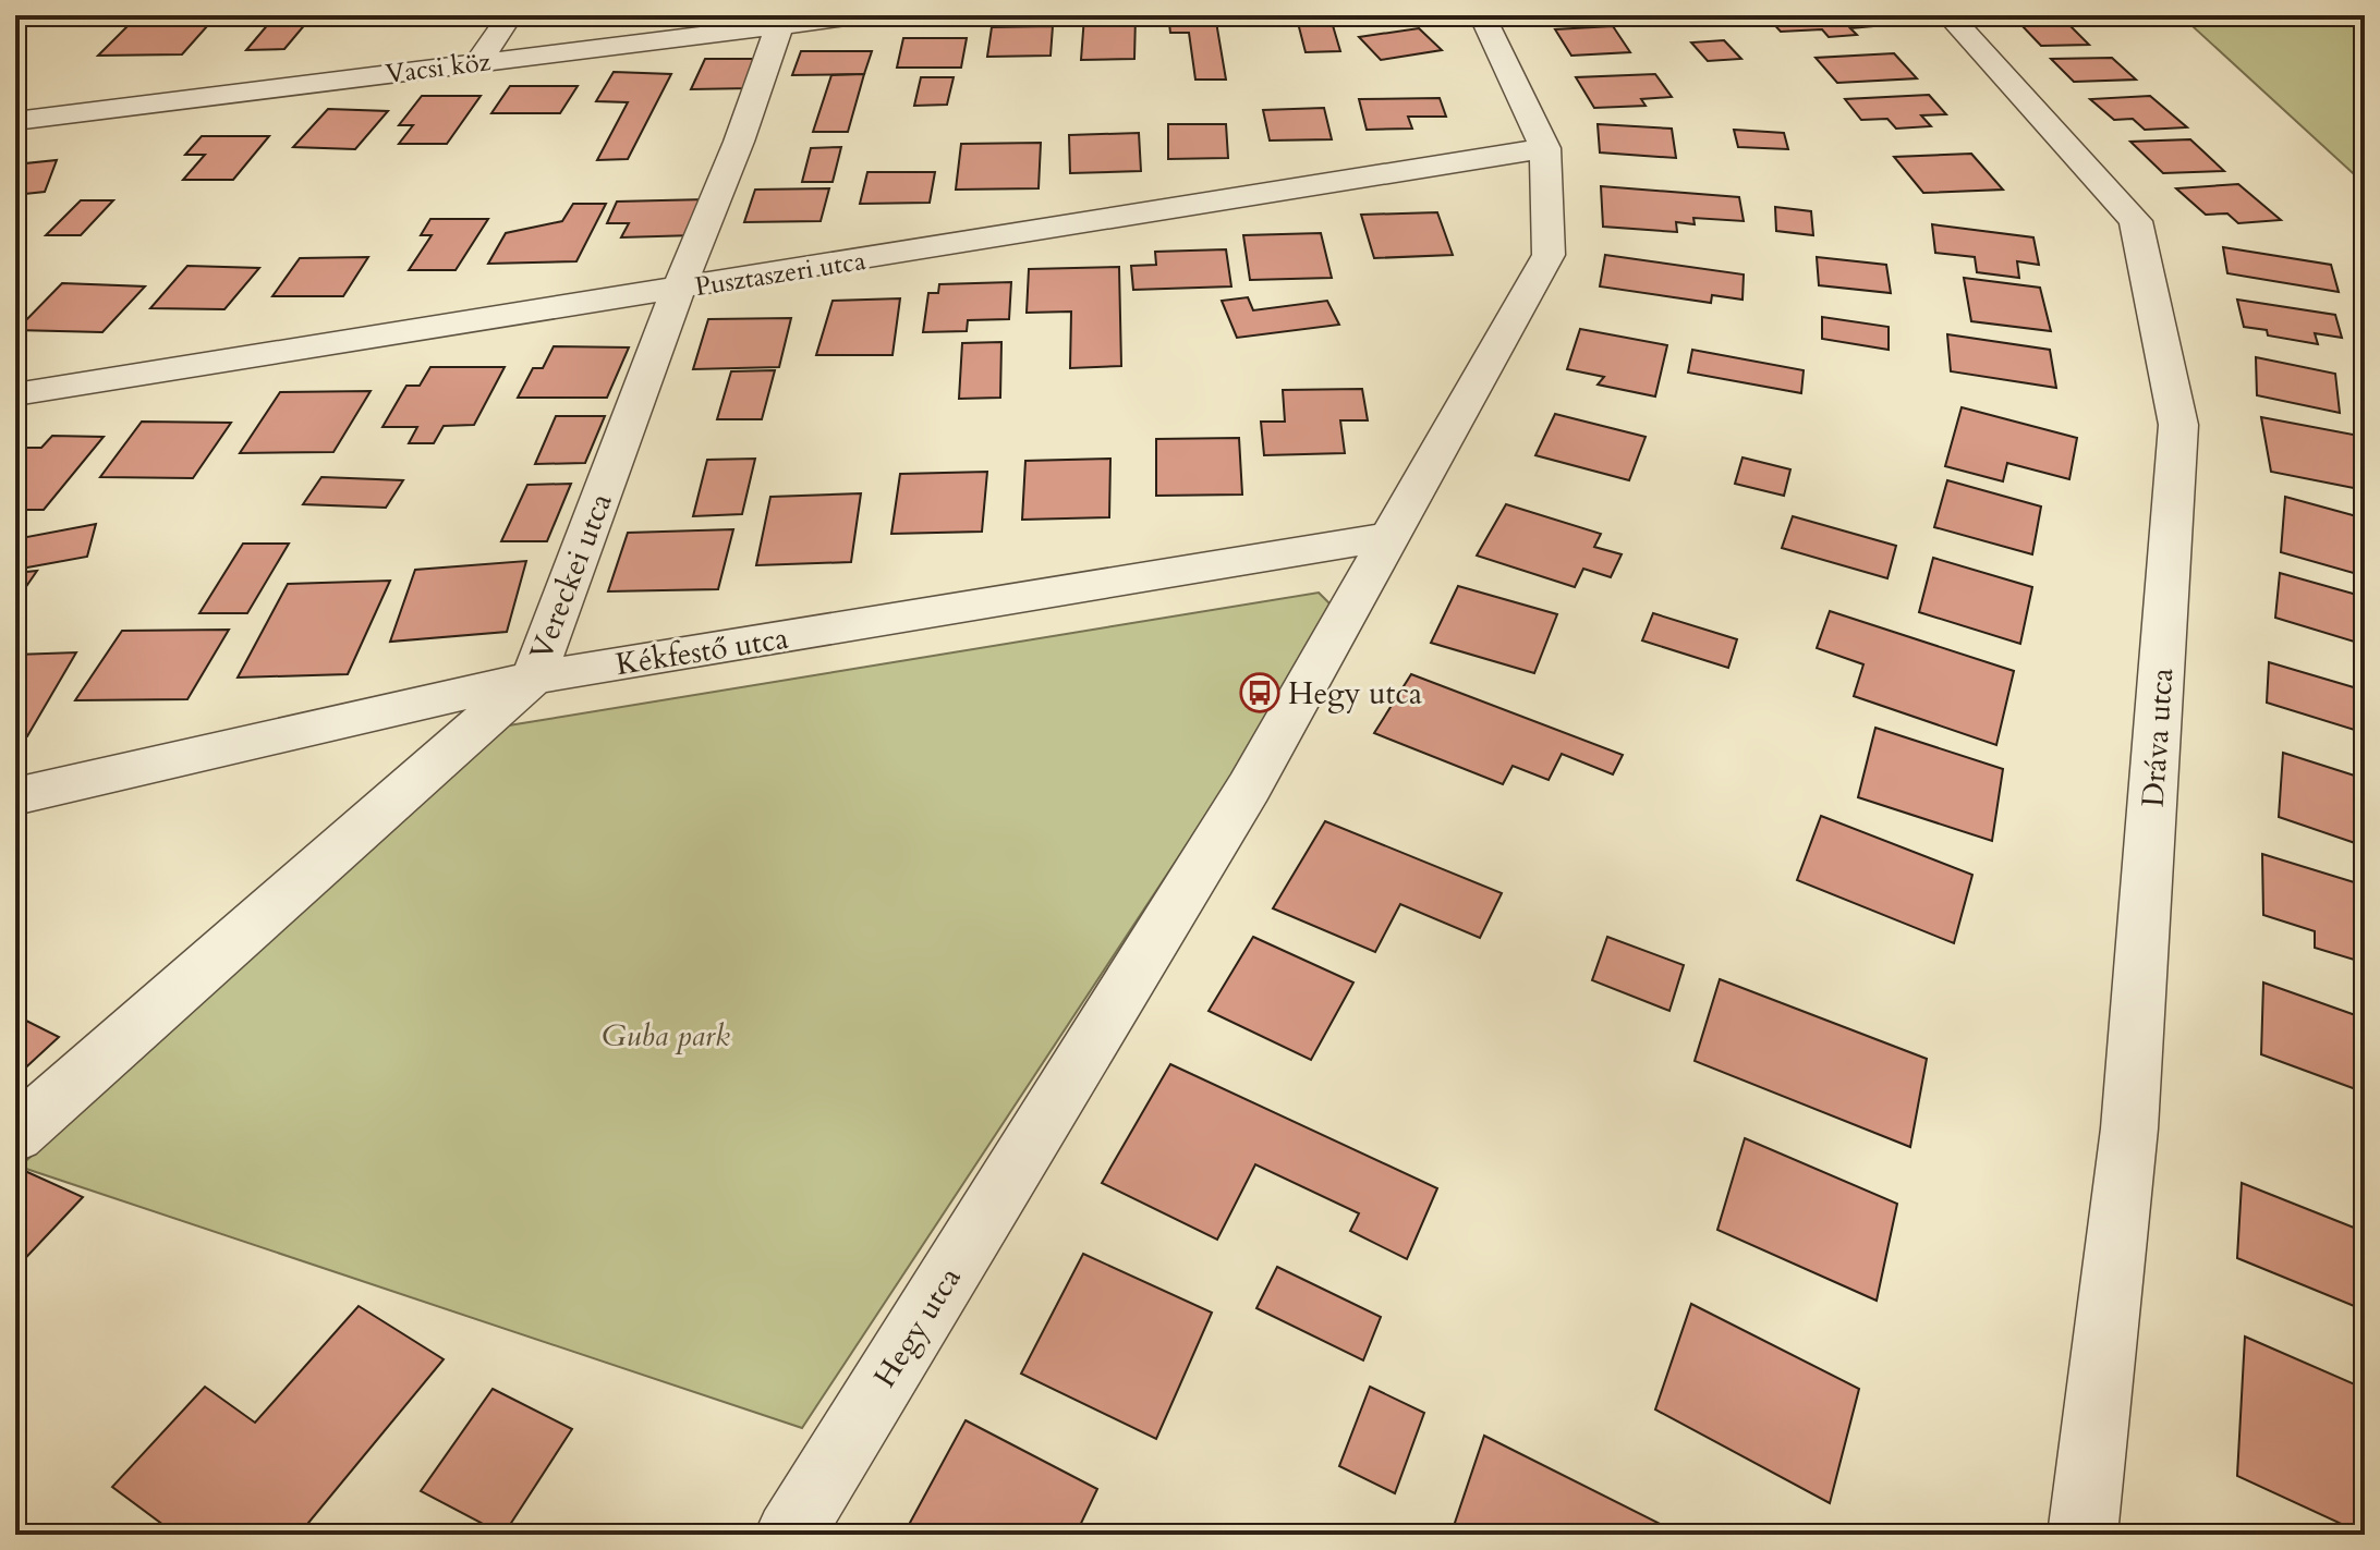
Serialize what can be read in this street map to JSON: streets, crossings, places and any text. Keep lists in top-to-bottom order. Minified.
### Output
{"streets":{"street":["Vacsi köz","Pusztaszeri utca","Vereckei utca","Kékfestő utca","Dráva utca","Hegy utca"]},"crossings":[["Vacsi köz","Vereckei utca"],["Pusztaszeri utca","Vereckei utca"],["Pusztaszeri utca","Hegy utca"],["Vereckei utca","Kékfestő utca"],["Kékfestő utca","Hegy utca"]],"parks":["Guba park"],"places":{"bus stop":["Hegy utca"]}}
